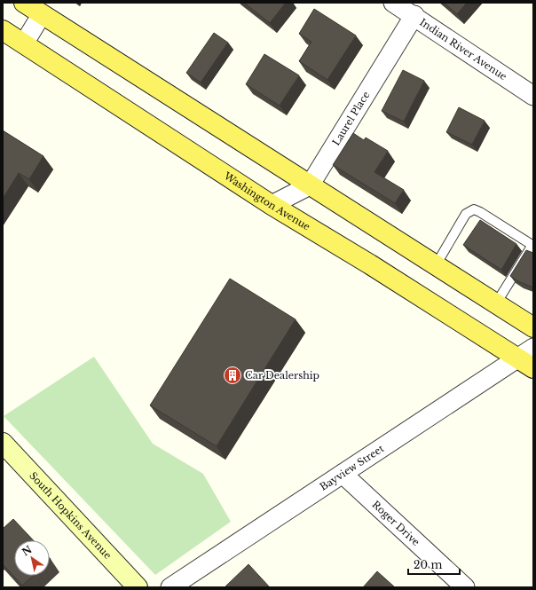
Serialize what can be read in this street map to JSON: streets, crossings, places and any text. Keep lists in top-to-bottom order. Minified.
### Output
{"streets":{"main road":["Washington Avenue"],"street":["Indian River Avenue","Laurel Place","Bayview Street","South Hopkins Avenue","Roger Drive"]},"crossings":[["Indian River Avenue","Laurel Place"],["Washington Avenue","Bayview Street"],["Bayview Street","Roger Drive"]],"places":{"building":["Car Dealership"]},"scale_bar":"20 m","north":"top left"}
